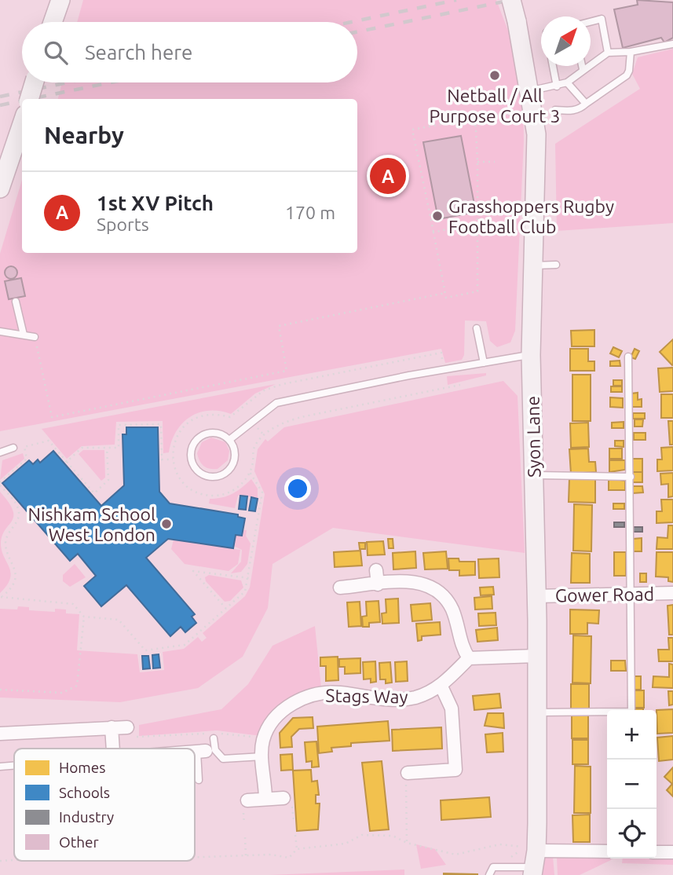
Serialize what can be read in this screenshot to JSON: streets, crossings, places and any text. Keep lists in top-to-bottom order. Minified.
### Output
{"streets":{"main road":["Syon Lane"],"street":["Gower Road","Stags Way"]},"crossings":[["Syon Lane","Gower Road"]],"places":["Netball / All Purpose Court 3","Grasshoppers Rugby Football Club","Nishkam School West London"],"legend":["Homes","Schools","Industry","Other"],"north":"top right","page":{"search":"Search here","heading":"Nearby","pins":"A","list":[{"mark":"A","name":"1st XV Pitch","note":"Sports","value":"170 m"}],"map_buttons":["+","−"]}}
